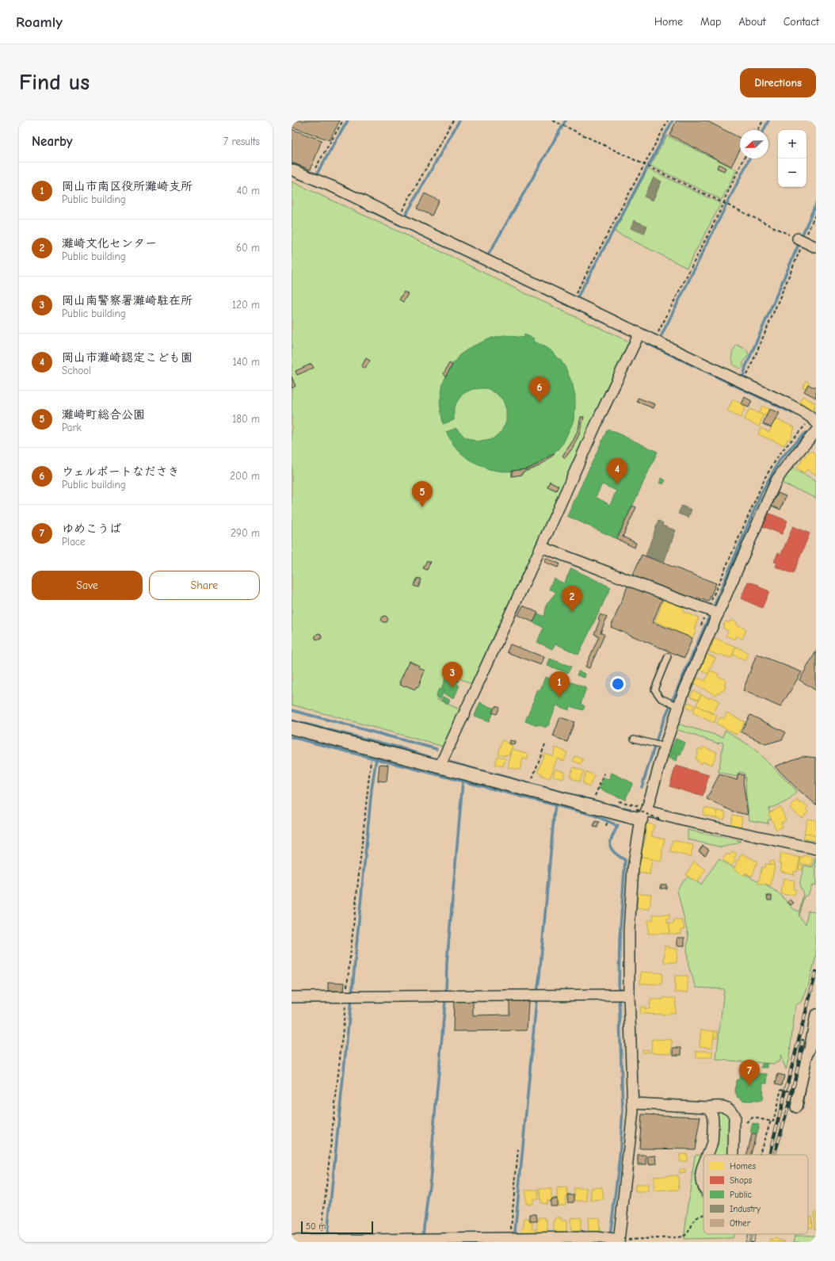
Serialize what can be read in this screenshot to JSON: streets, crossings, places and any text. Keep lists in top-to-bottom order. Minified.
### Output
{"legend":["Homes","Shops","Public","Industry","Other"],"scale_bar":"50 m","north":"bottom left","page":{"header":"Roamly","nav":["Home","Map","About","Contact"],"buttons":["Directions",["Save","Share"]],"title":"Find us","heading":["Nearby","7 results"],"map_buttons":["+","−"],"list":[{"mark":"1","name":"岡山市南区役所灘崎支所","note":"Public building","value":"40 m"},{"mark":"2","name":"灘崎文化センター","note":"Public building","value":"60 m"},{"mark":"3","name":"岡山南警察署灘崎駐在所","note":"Public building","value":"120 m"},{"mark":"4","name":"岡山市灘崎認定こども園","note":"School","value":"140 m"},{"mark":"5","name":"灘崎町総合公園","note":"Park","value":"180 m"},{"mark":"6","name":"ウェルポートなださき","note":"Public building","value":"200 m"},{"mark":"7","name":"ゆめこうば","note":"Place","value":"290 m"}],"pins":["6","4","5","2","3","1","7"],"scale":"50 m"}}
